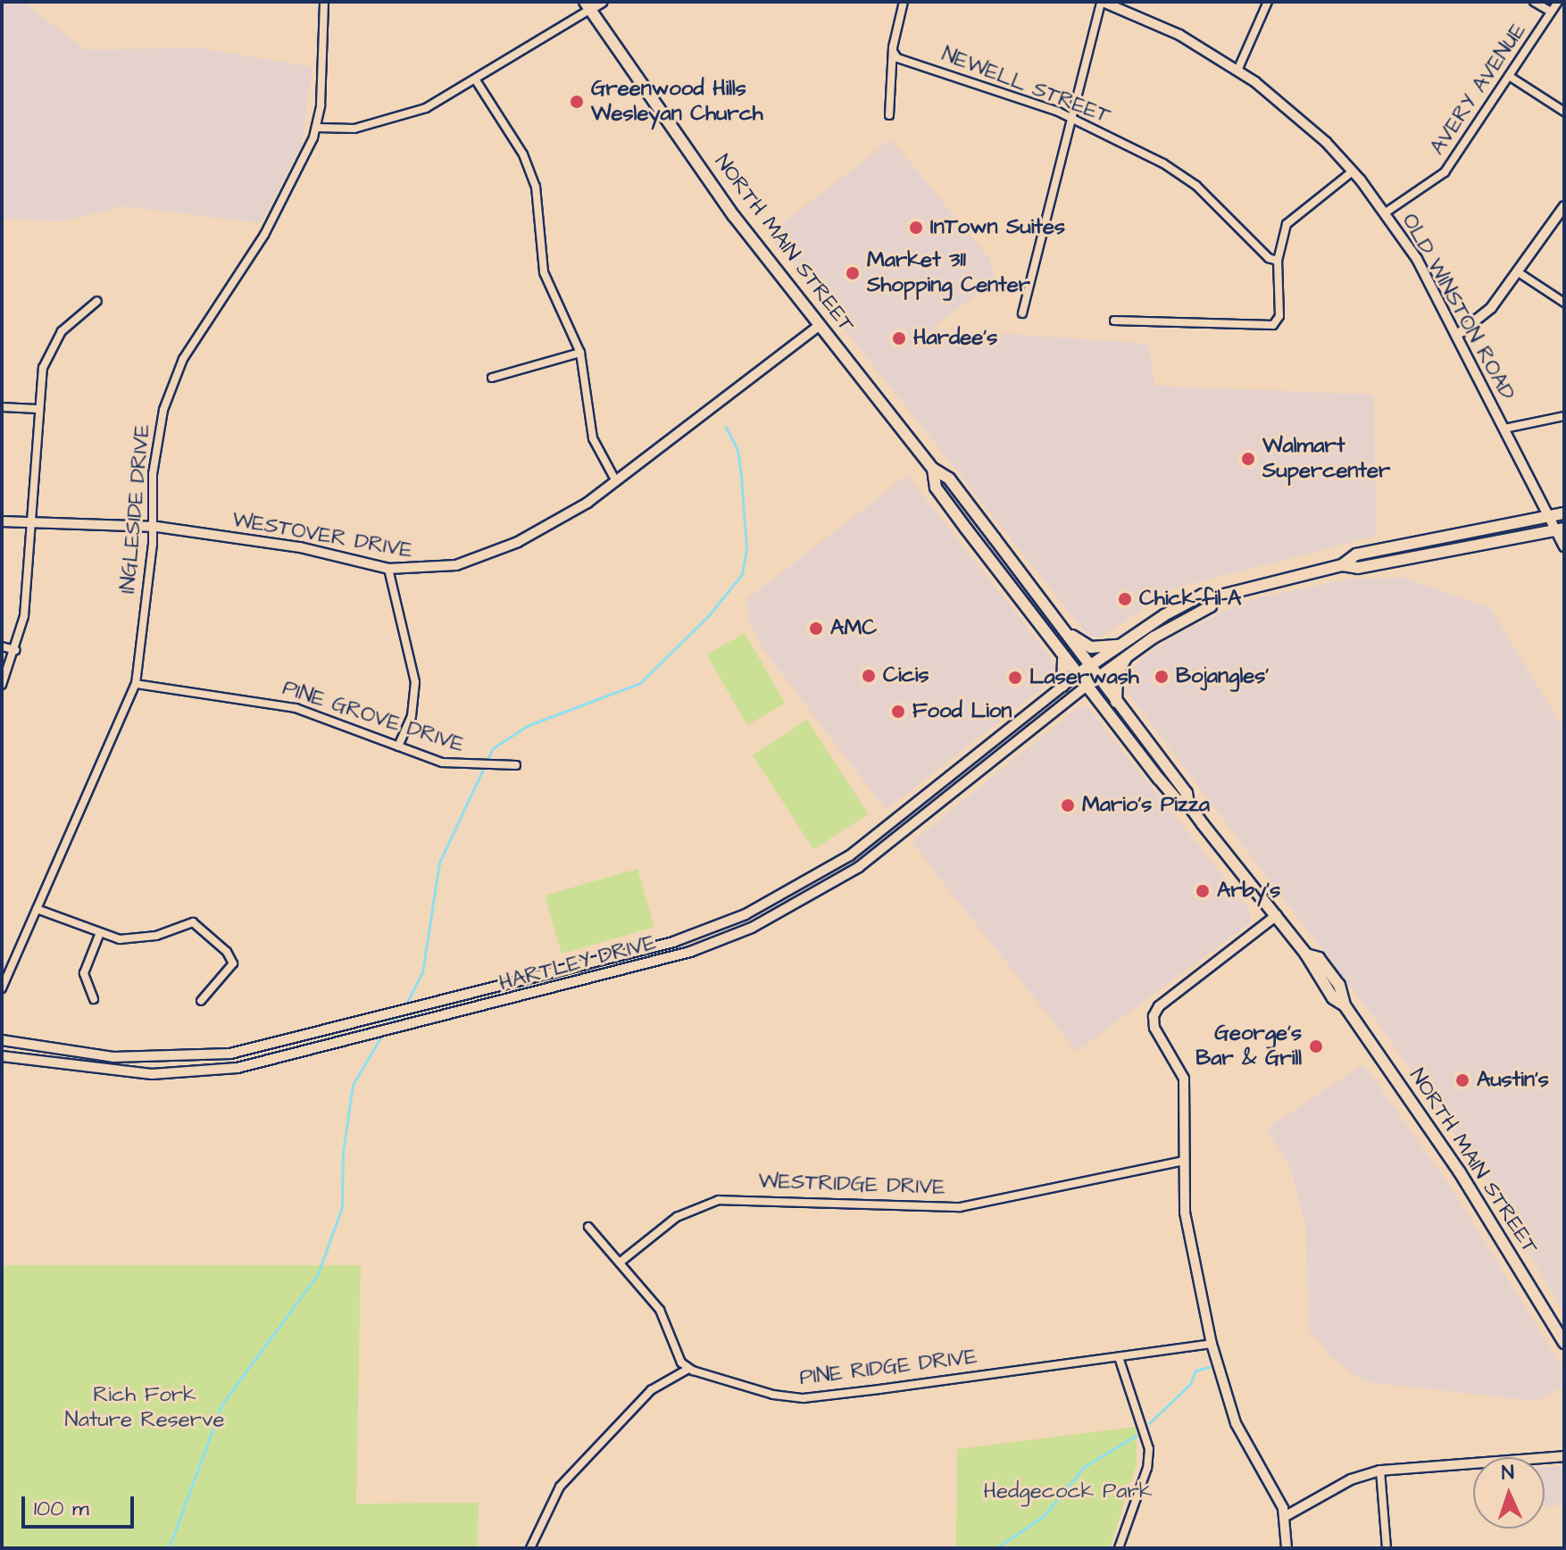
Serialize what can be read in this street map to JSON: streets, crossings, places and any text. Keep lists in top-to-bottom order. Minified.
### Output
{"streets":{"main road":["NORTH MAIN STREET"],"street":["NEWELL STREET","AVERY AVENUE","OLD WINSTON ROAD","INGLESIDE DRIVE","WESTOVER DRIVE","PINE GROVE DRIVE","HARTLEY DRIVE","WESTRIDGE DRIVE","PINE RIDGE DRIVE"]},"crossings":[["AVERY AVENUE","OLD WINSTON ROAD"],["NORTH MAIN STREET","WESTOVER DRIVE"],["NORTH MAIN STREET","HARTLEY DRIVE"],["INGLESIDE DRIVE","WESTOVER DRIVE"],["INGLESIDE DRIVE","PINE GROVE DRIVE"]],"parks":["Rich Fork Nature Reserve","Hedgecock Park"],"places":["Greenwood Hills Wesleyan Church","InTown Suites","Market 311 Shopping Center","Hardee's","Walmart Supercenter","Chick-fil-A","AMC","Cicis","Bojangles'","Laserwash","Food Lion","Mario's Pizza","Arby's","George's Bar & Grill","Austin's"],"scale_bar":"100 m","north":"top"}
